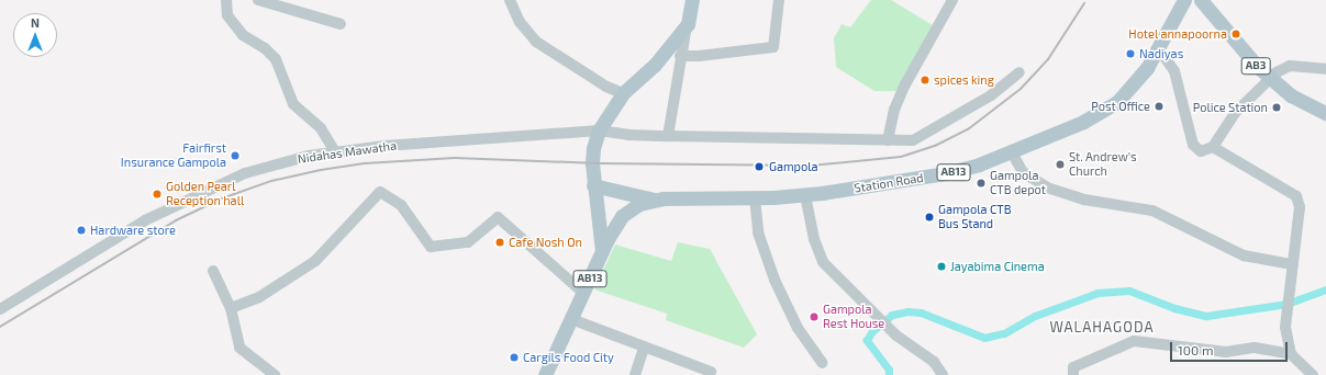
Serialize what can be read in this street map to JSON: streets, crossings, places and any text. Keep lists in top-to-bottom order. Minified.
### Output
{"streets":{"main road":["AB3","AB13","Station Road"],"street":["Nidahas Mawatha"]},"crossings":[["AB13","Station Road"]],"districts":["WALAHAGODA"],"places":["Hotel annapoorna","Nadiyas","spices king","Post Office","Police Station","Fairfirst Insurance Gampola","St. Andrew's Church","Gampola","Gampola CTB depot","Golden Pearl Reception hall","Gampola CTB Bus Stand","Hardware store","Cafe Nosh On","Jayabima Cinema","Gampola Rest House","Cargils Food City"],"scale_bar":"100 m","north":"top"}
